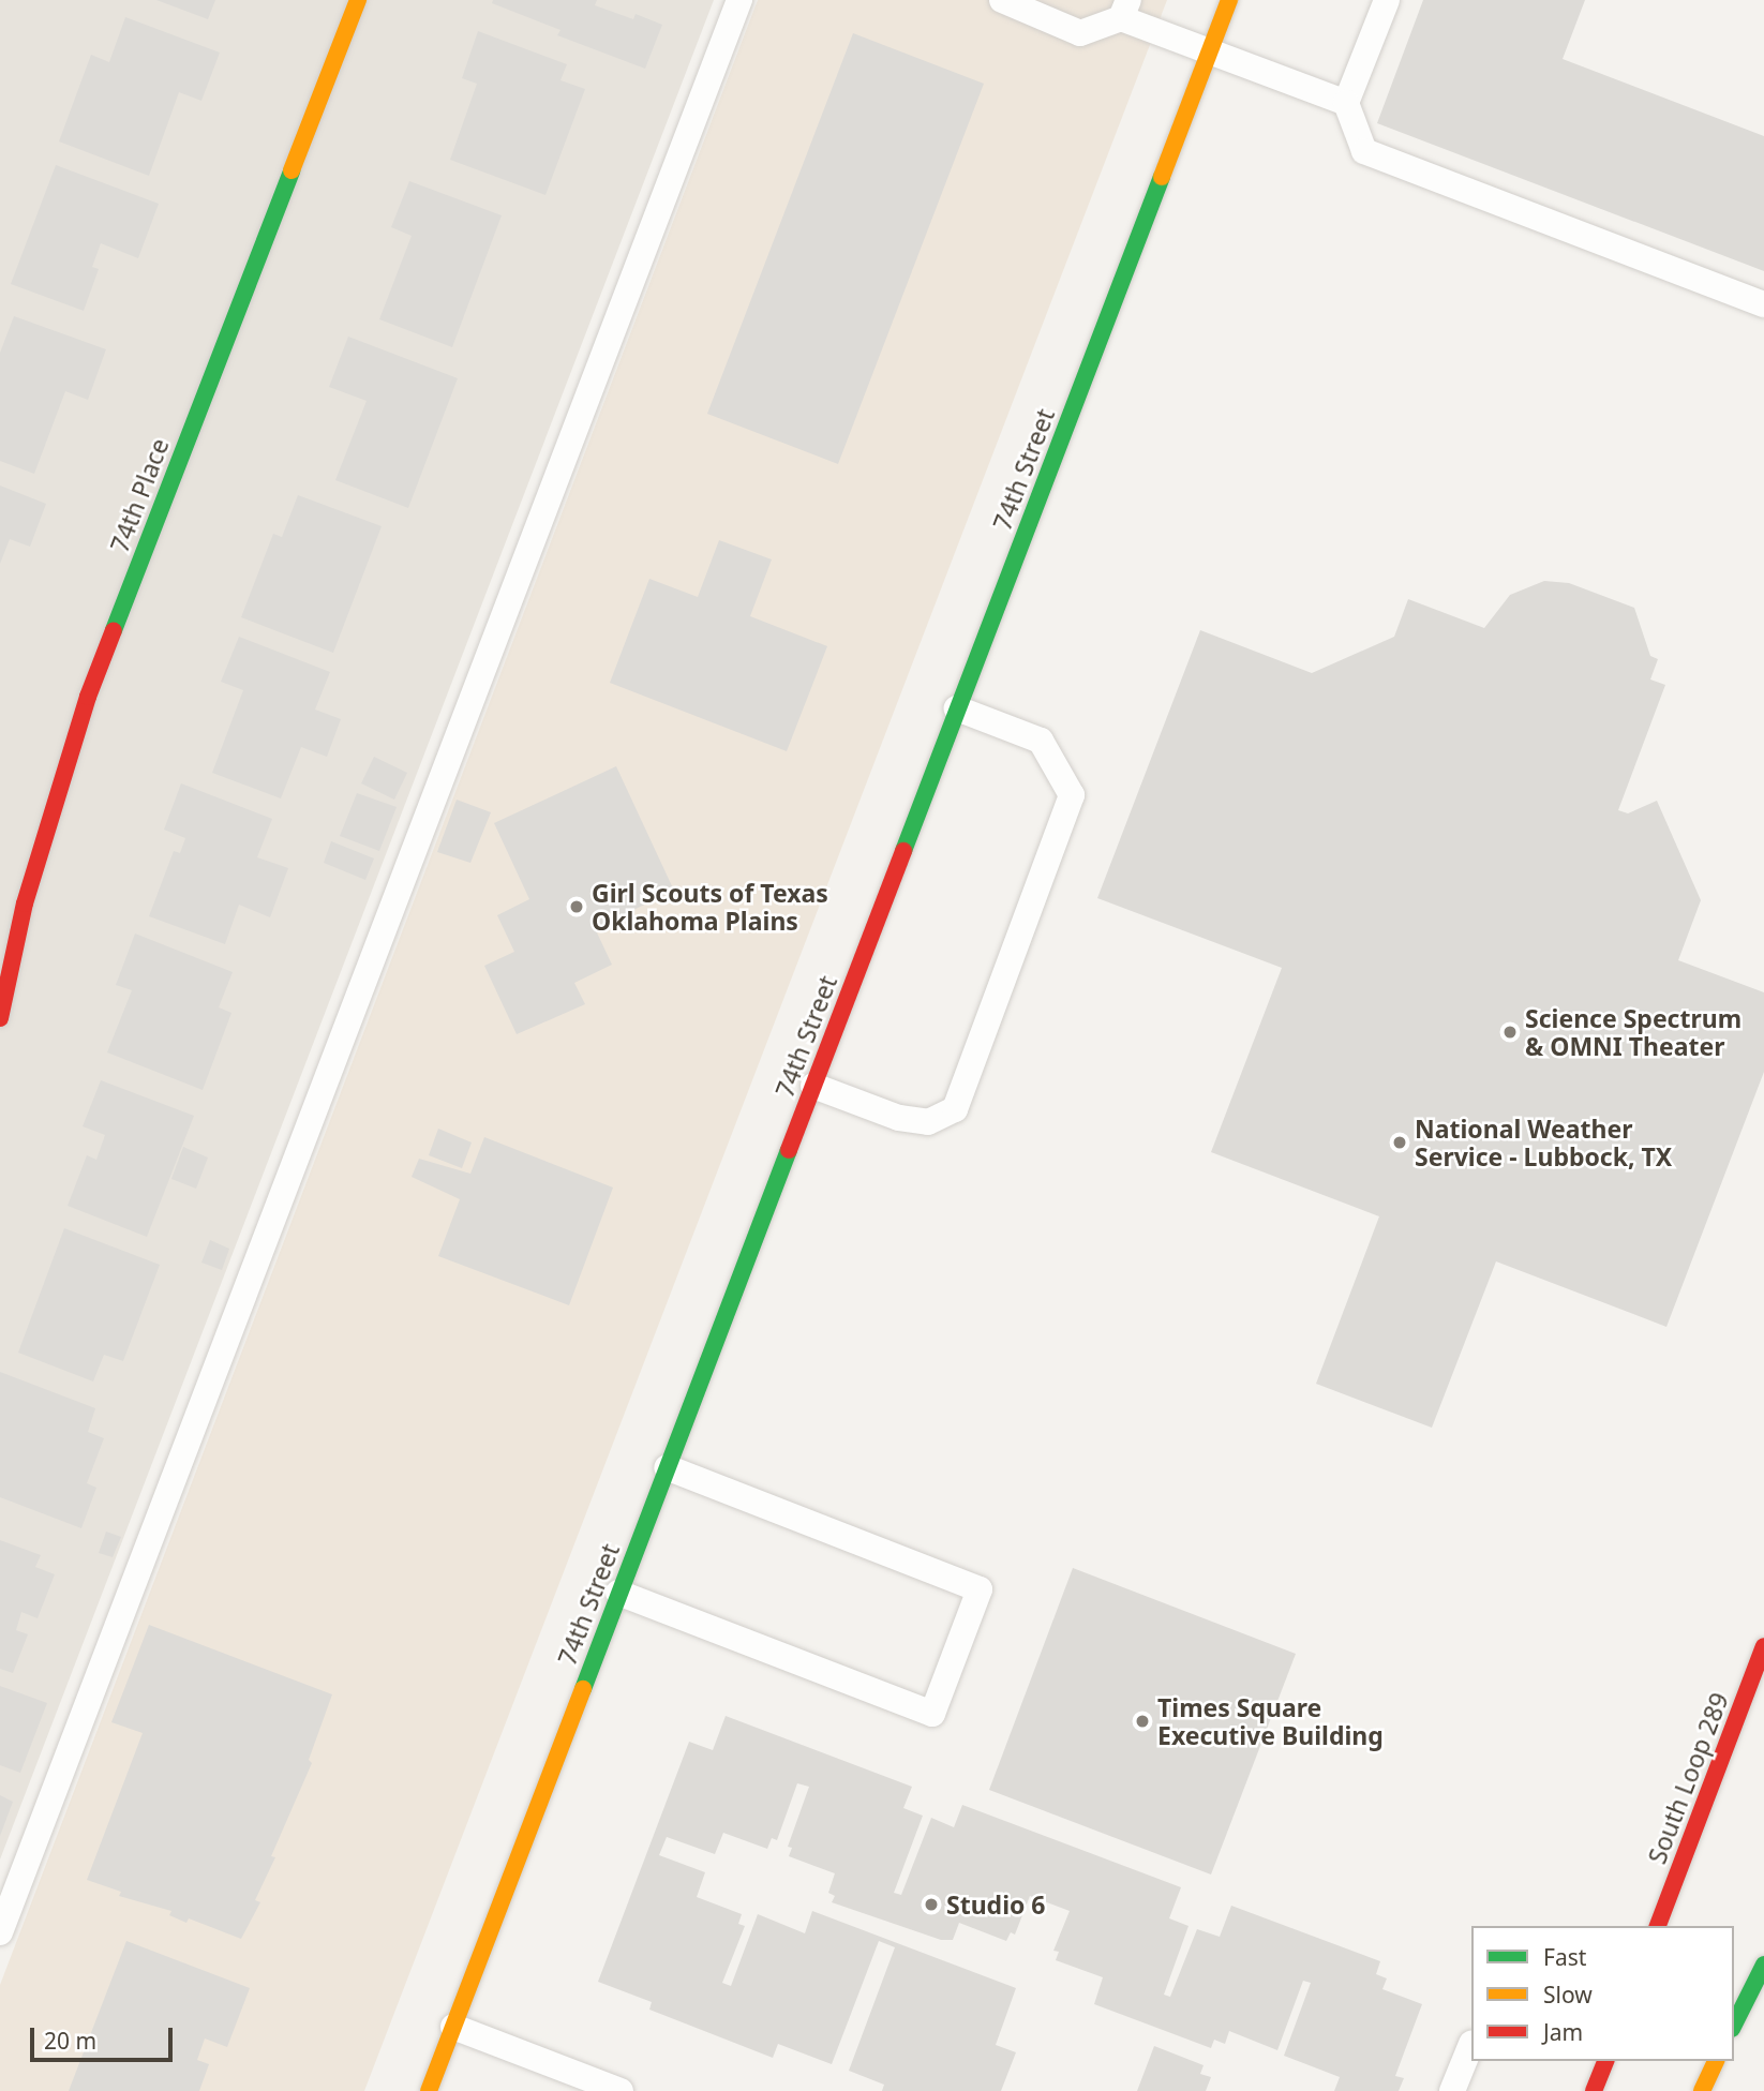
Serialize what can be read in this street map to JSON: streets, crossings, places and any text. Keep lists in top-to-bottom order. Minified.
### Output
{"streets":{"main road":["74th Street","74th Place","South Loop 289"]},"places":["Girl Scouts of Texas Oklahoma Plains","Science Spectrum & OMNI Theater","National Weather Service - Lubbock, TX","Times Square Executive Building","Studio 6"],"legend":["Fast","Slow","Jam"],"scale_bar":"20 m"}
